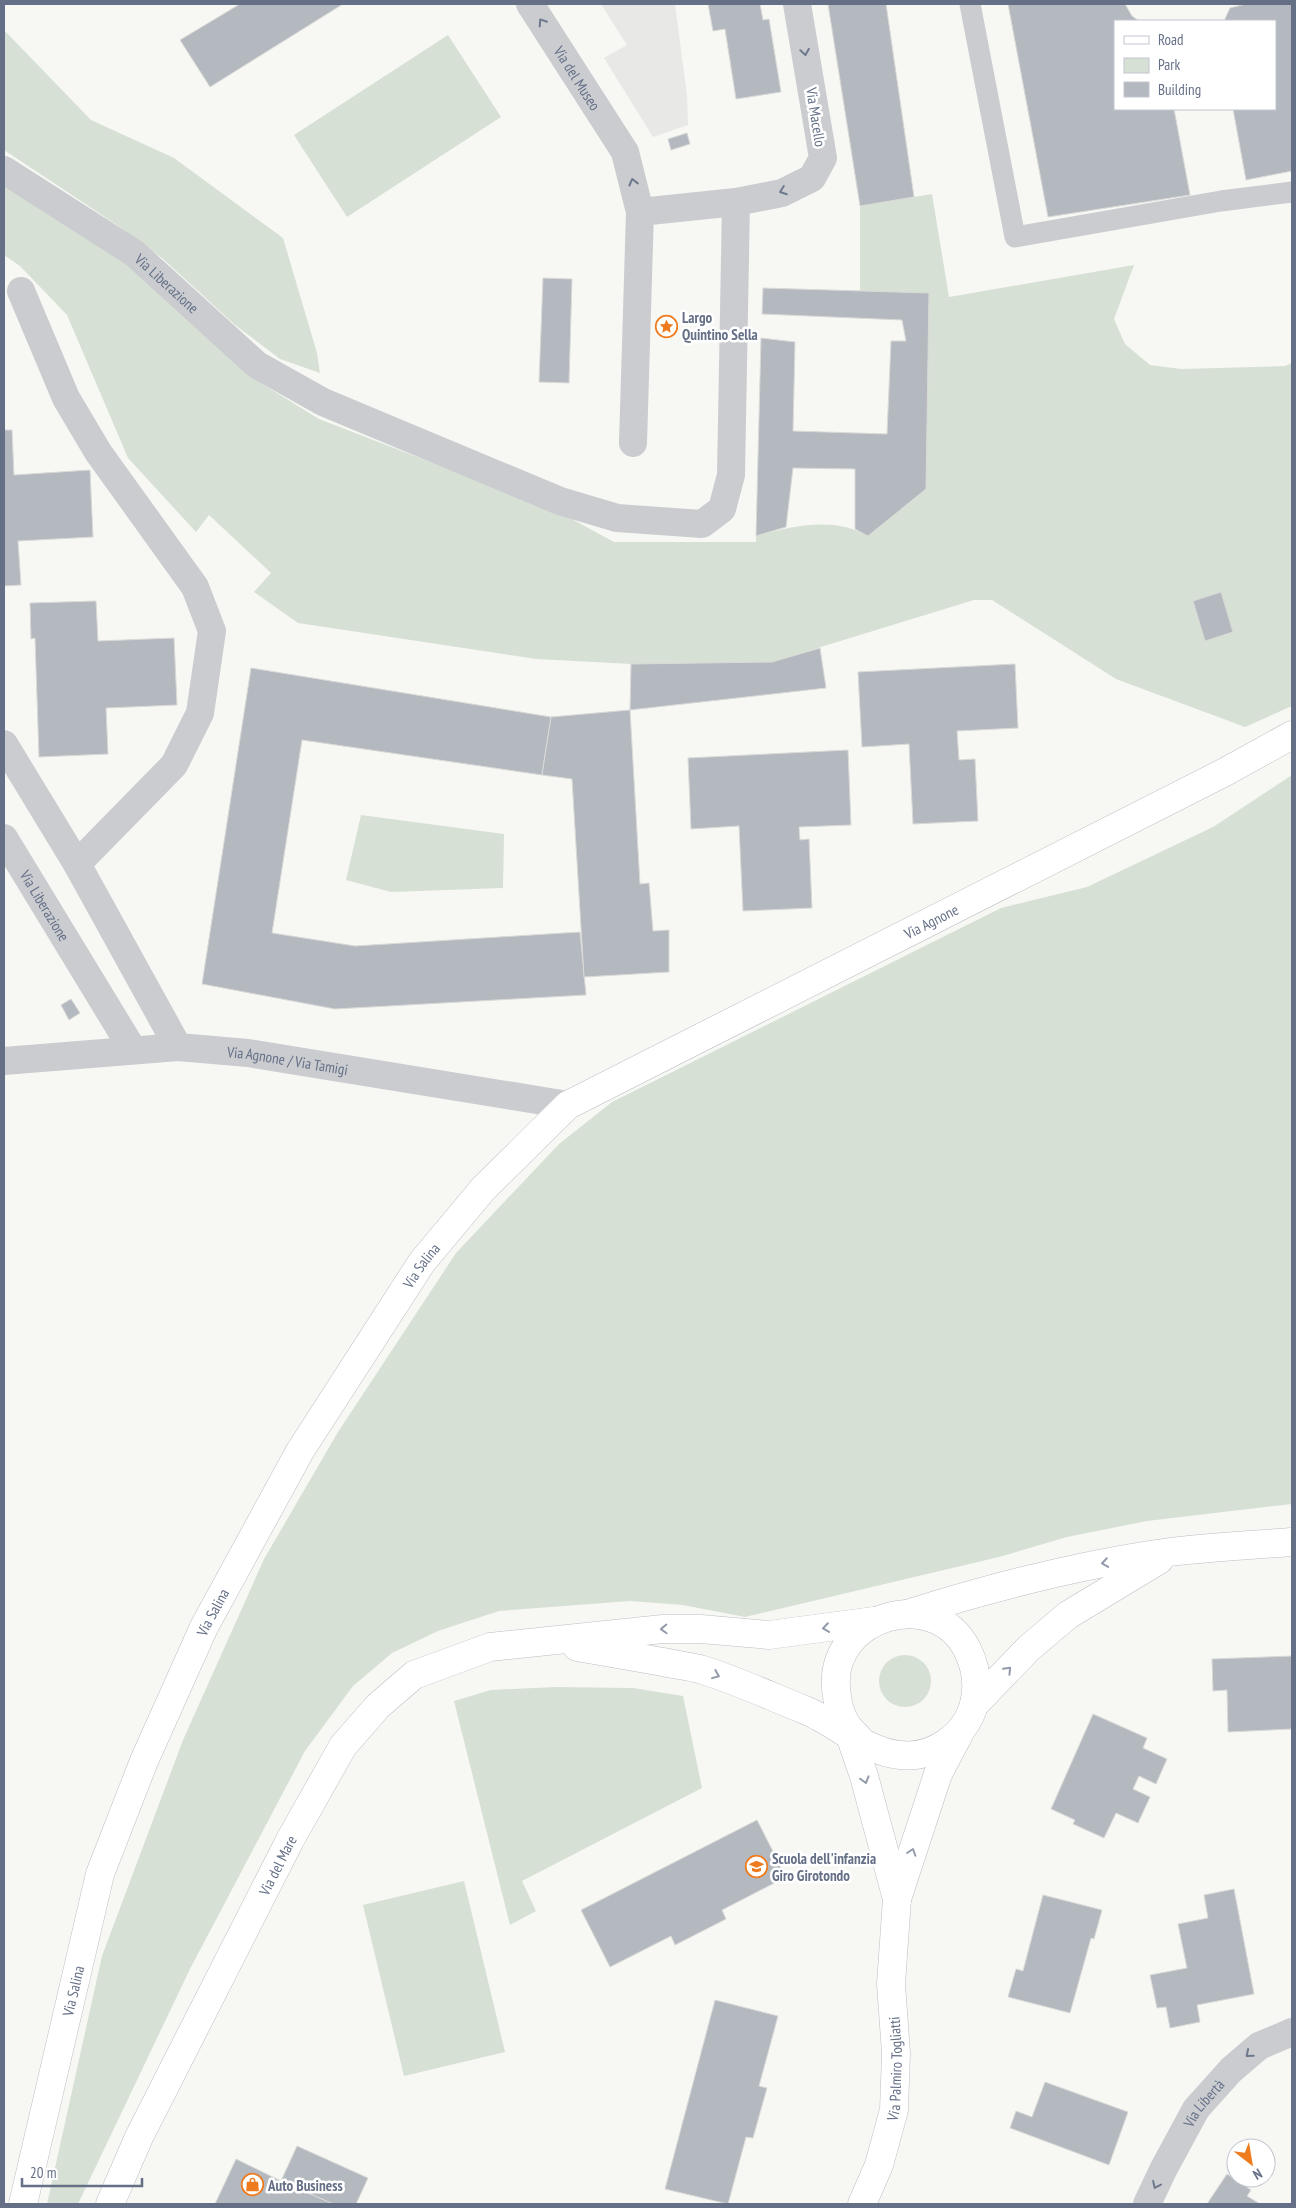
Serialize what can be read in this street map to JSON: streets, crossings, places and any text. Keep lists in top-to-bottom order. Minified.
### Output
{"streets":{"main road":["Via Agnone","Via Salina","Via del Mare","Via Palmiro Togliatti"],"street":["Via del Museo","Via Macello","Via Liberazione","Via Agnone / Via Tamigi","Via Libertà"]},"crossings":[["Via del Museo","Via Macello"],["Via Macello","Via Liberazione"],["Via Liberazione","Via Agnone / Via Tamigi"],["Via Agnone","Via Agnone / Via Tamigi"],["Via Agnone","Via Salina"],["Via Agnone / Via Tamigi","Via Salina"]],"one_way":["Via del Museo","Via Macello","Via Libertà"],"places":{"place":["Largo Quintino Sella"],"school or university":["Scuola dell'infanzia Giro Girotondo"],"shop":["Auto Business"]},"legend":["Road","Park","Building"],"scale_bar":"20 m","north":"bottom right"}
